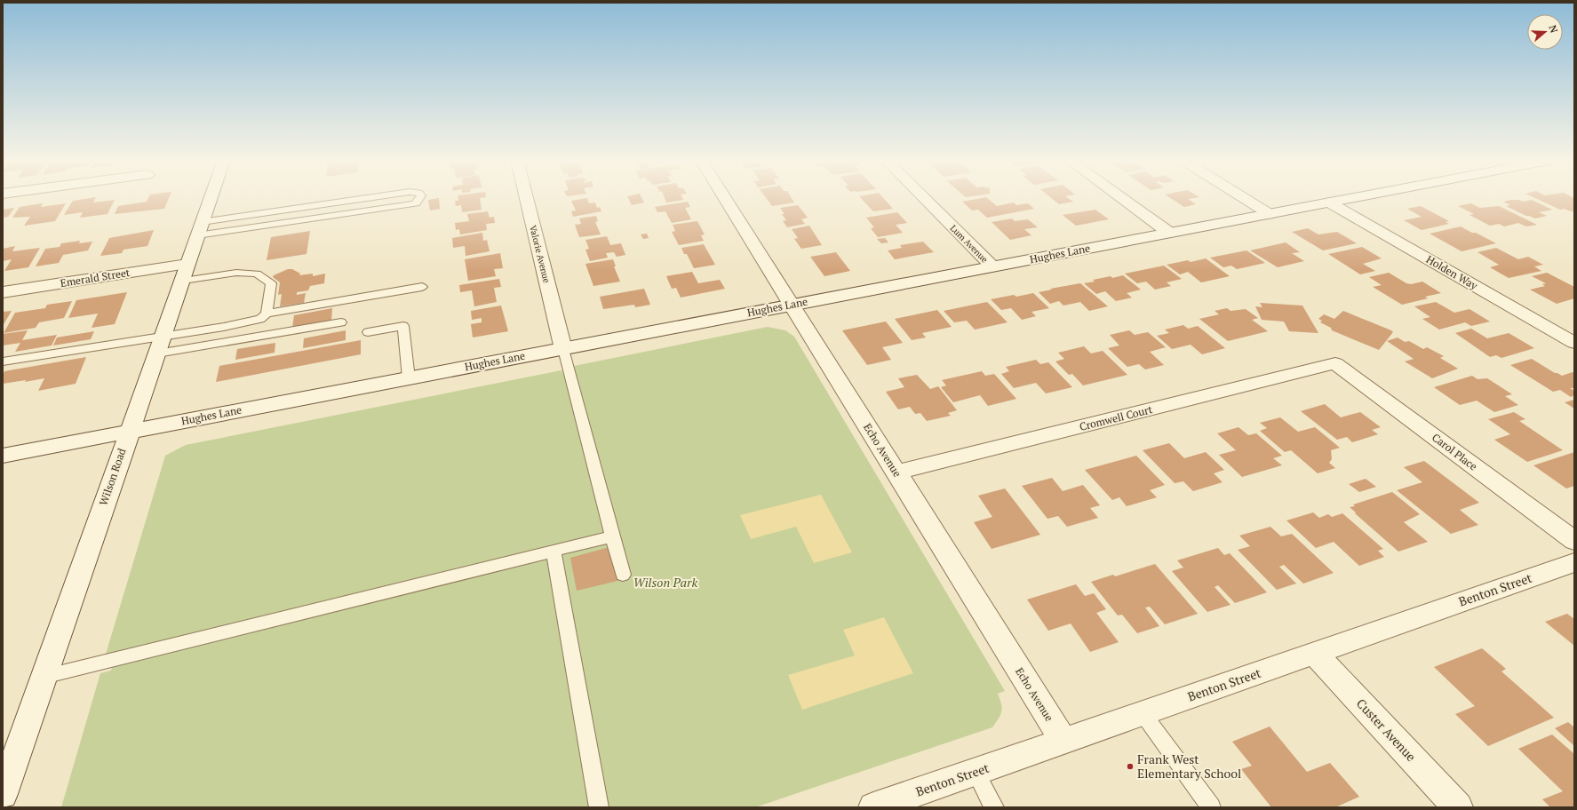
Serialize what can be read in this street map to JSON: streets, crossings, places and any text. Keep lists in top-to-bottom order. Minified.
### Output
{"streets":{"street":["Lum Avenue","Valorie Avenue","Hughes Lane","Holden Way","Emerald Street","Cromwell Court","Echo Avenue","Carol Place","Wilson Road","Benton Street","Custer Avenue"]},"crossings":[["Lum Avenue","Hughes Lane"],["Valorie Avenue","Hughes Lane"],["Hughes Lane","Holden Way"],["Hughes Lane","Echo Avenue"],["Hughes Lane","Wilson Road"],["Emerald Street","Wilson Road"],["Cromwell Court","Echo Avenue"],["Cromwell Court","Carol Place"],["Echo Avenue","Benton Street"],["Benton Street","Custer Avenue"]],"parks":["Wilson Park"],"places":["Frank West Elementary School"],"north":"right"}
